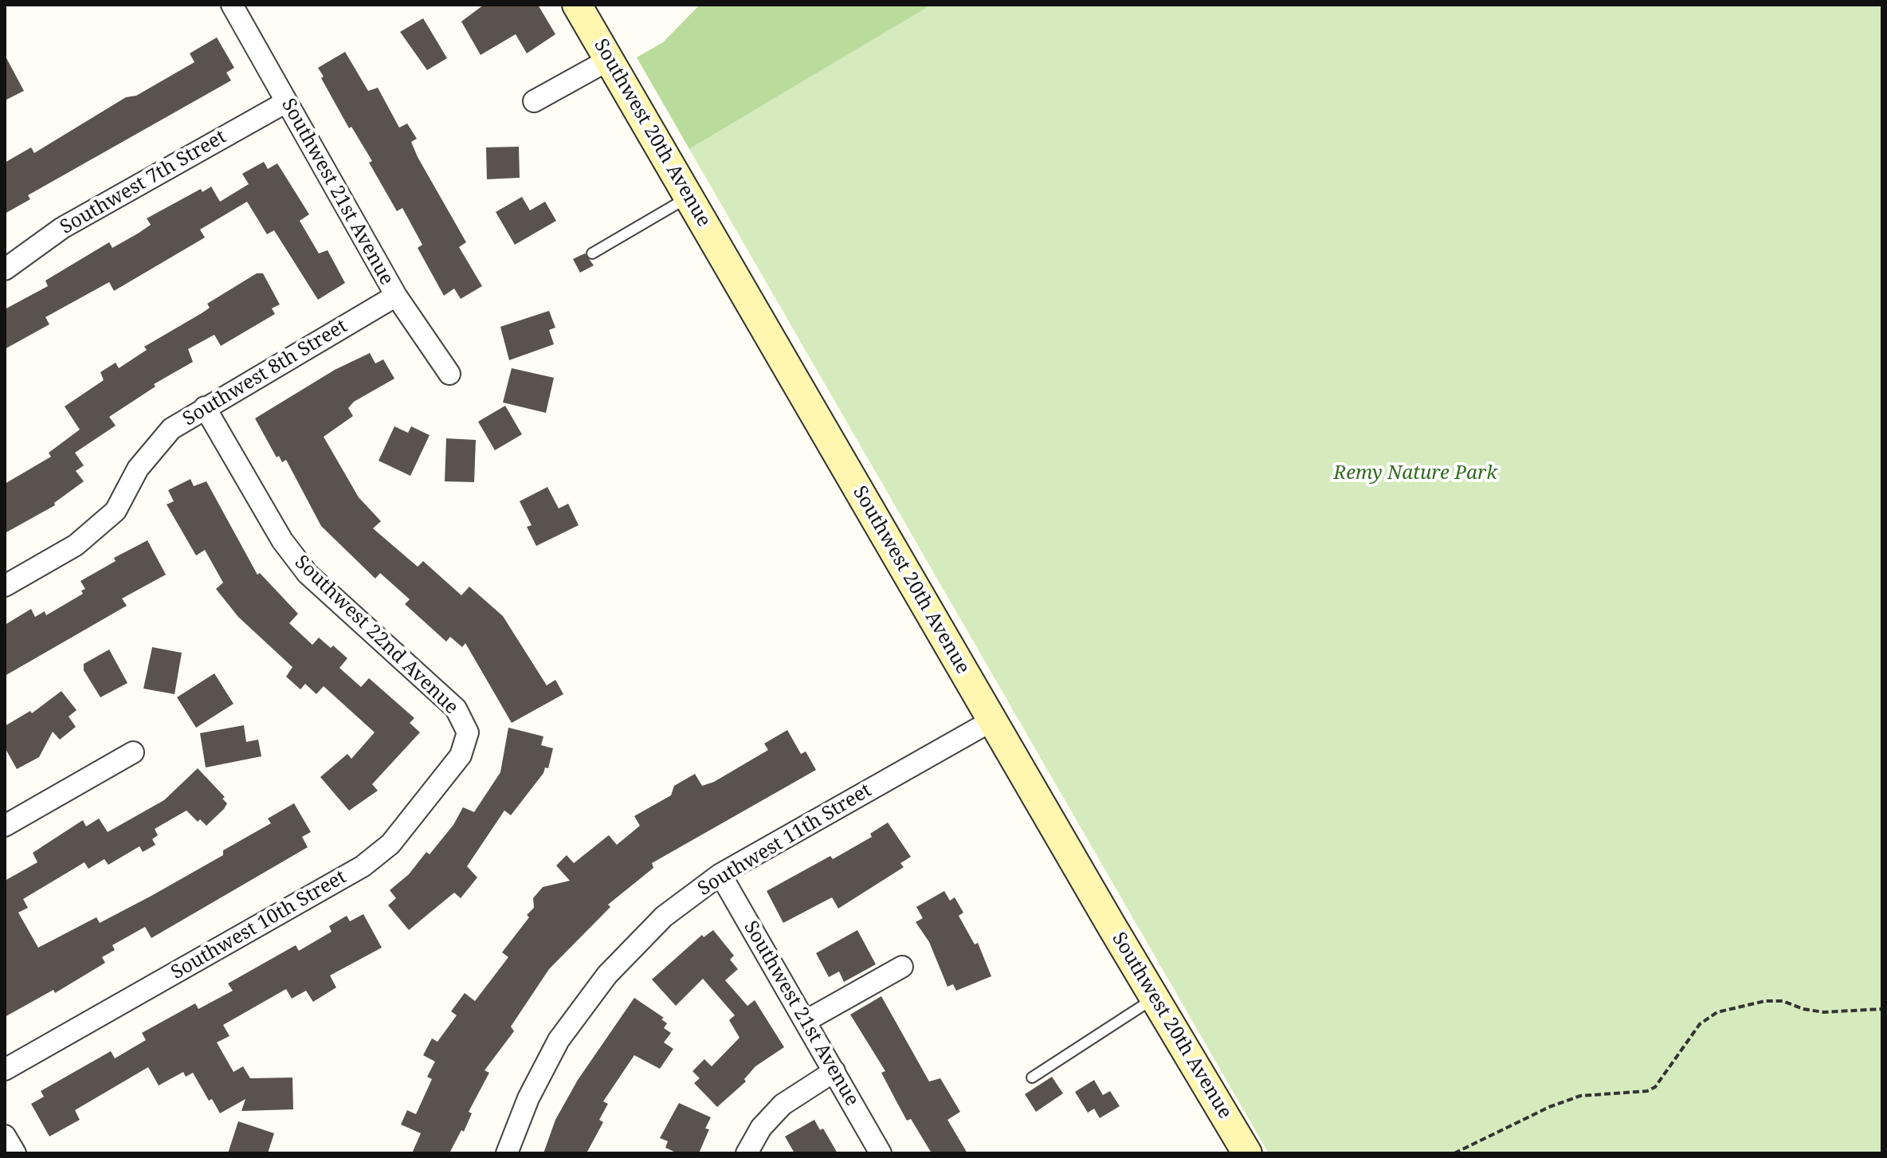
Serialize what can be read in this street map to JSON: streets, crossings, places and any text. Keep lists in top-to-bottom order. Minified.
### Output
{"streets":{"street":["Southwest 20th Avenue","Southwest 7th Street","Southwest 21st Avenue","Southwest 8th Street","Southwest 22nd Avenue","Southwest 11th Street","Southwest 10th Street"]},"crossings":[["Southwest 20th Avenue","Southwest 11th Street"],["Southwest 7th Street","Southwest 21st Avenue"],["Southwest 21st Avenue","Southwest 8th Street"],["Southwest 21st Avenue","Southwest 11th Street"],["Southwest 8th Street","Southwest 22nd Avenue"],["Southwest 22nd Avenue","Southwest 10th Street"]],"parks":["Remy Nature Park"]}
